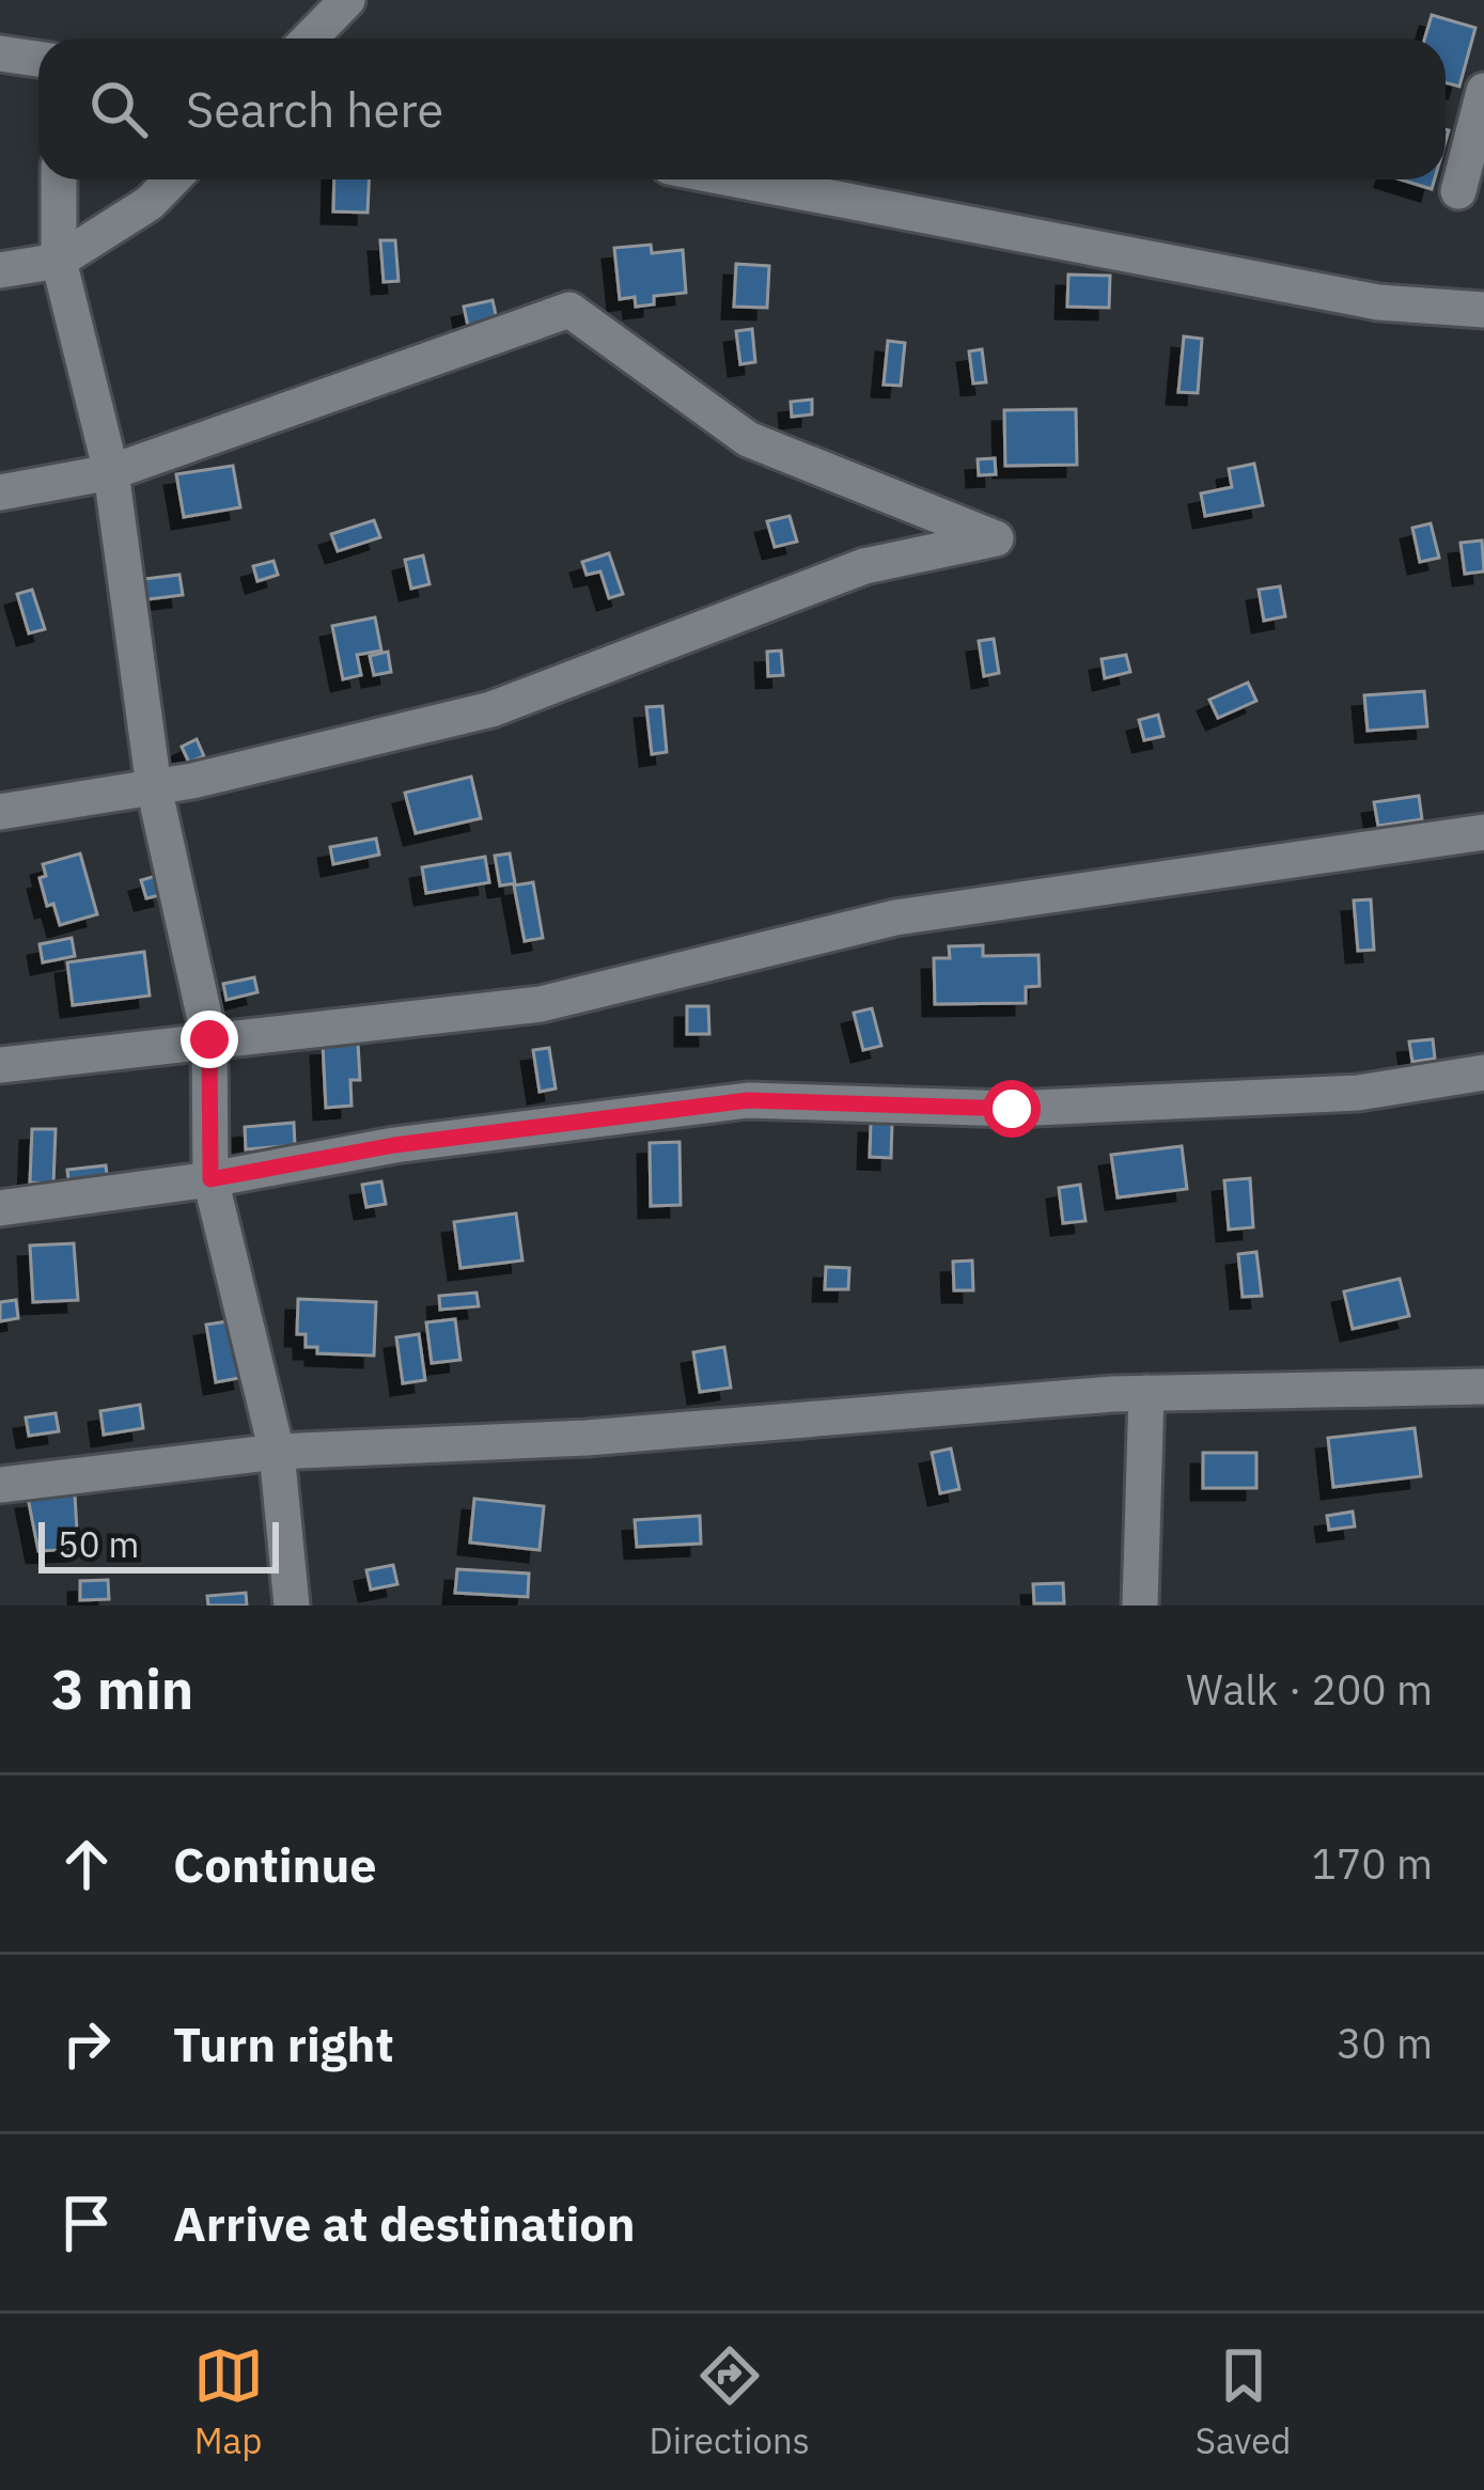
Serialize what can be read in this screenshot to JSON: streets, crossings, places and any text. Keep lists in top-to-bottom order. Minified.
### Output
{"scale_bar":"50 m","page":{"search":"Search here","scale":"50 m","heading":["3 min","Walk · 200 m"],"list":[["Continue","170 m"],["Turn right","30 m"],"Arrive at destination"],"nav":["Map","Directions","Saved"]}}
